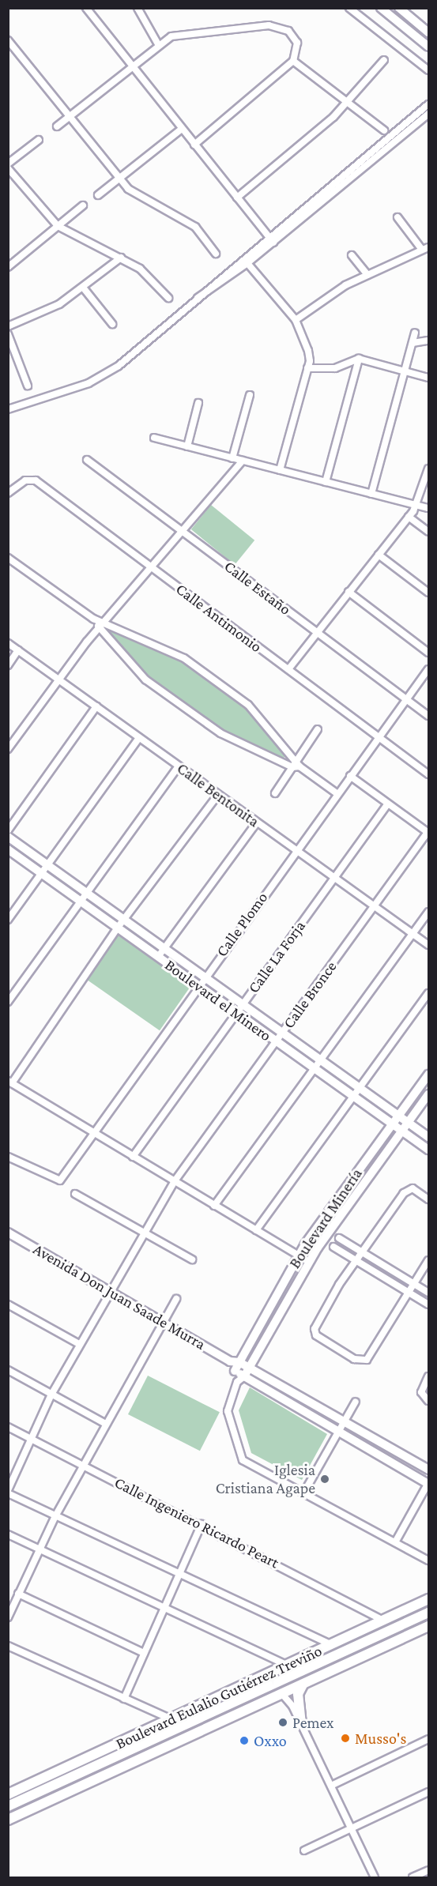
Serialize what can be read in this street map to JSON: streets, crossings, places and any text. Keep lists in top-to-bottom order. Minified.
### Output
{"streets":{"main road":["Boulevard Eulalio Gutiérrez Treviño"],"street":["Calle Estaño","Calle Antimonio","Calle Bentonita","Calle Plomo","Calle La Forja","Calle Bronce","Boulevard el Minero","Boulevard Minería","Avenida Don Juan Saade Murra","Calle Ingeniero Ricardo Peart"]},"crossings":[["Calle Estaño","Calle Plomo"],["Calle Antimonio","Calle Plomo"],["Calle Bentonita","Calle Plomo"],["Calle Bentonita","Calle La Forja"],["Calle Bentonita","Calle Bronce"],["Calle Plomo","Boulevard el Minero"],["Calle La Forja","Boulevard el Minero"],["Calle Bronce","Boulevard el Minero"],["Calle Bronce","Avenida Don Juan Saade Murra"],["Calle Bronce","Calle Ingeniero Ricardo Peart"],["Boulevard el Minero","Boulevard Minería"],["Boulevard Minería","Avenida Don Juan Saade Murra"],["Calle Ingeniero Ricardo Peart","Boulevard Eulalio Gutiérrez Treviño"]],"places":["Iglesia Cristiana Agape","Pemex","Musso's","Oxxo"]}
